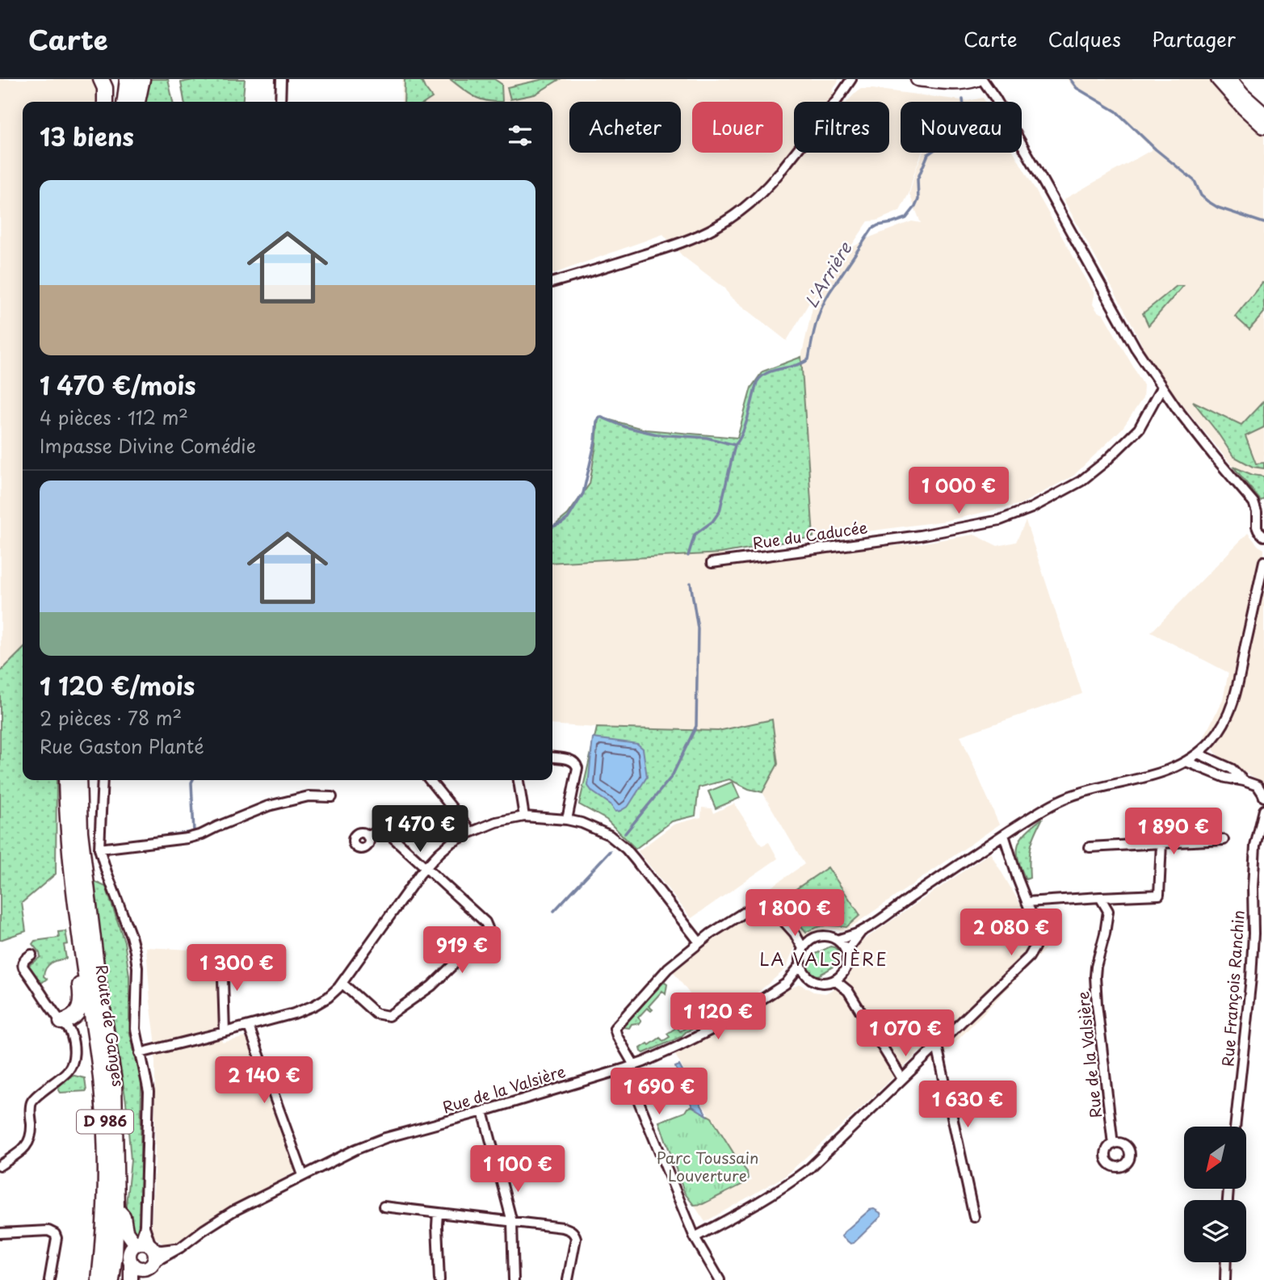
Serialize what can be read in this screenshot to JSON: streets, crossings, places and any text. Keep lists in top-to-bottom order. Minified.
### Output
{"streets":{"main road":["Route de Ganges","D 986"],"street":["Rue du Caducée","Rue François Ranchin","Rue de la Valsière"]},"districts":["LA VALSIÈRE"],"water":["L'Arrière"],"parks":["Parc Toussain Louverture"],"north":"bottom left","page":{"header":"Carte","nav":["Carte","Calques","Partager"],"chip":["Acheter","Louer","Filtres","Nouveau"],"heading":"13 biens","list":[{"name":"1 470 €/mois","note":"4 pièces · 112 m² · Impasse Divine Comédie"},{"name":"1 120 €/mois","note":"2 pièces · 78 m² · Rue Gaston Planté"}],"price":["1 000 €","1 470 €","1 890 €","1 800 €","2 080 €","919 €","1 300 €","1 120 €","1 070 €","2 140 €","1 690 €","1 630 €","1 100 €"]}}
